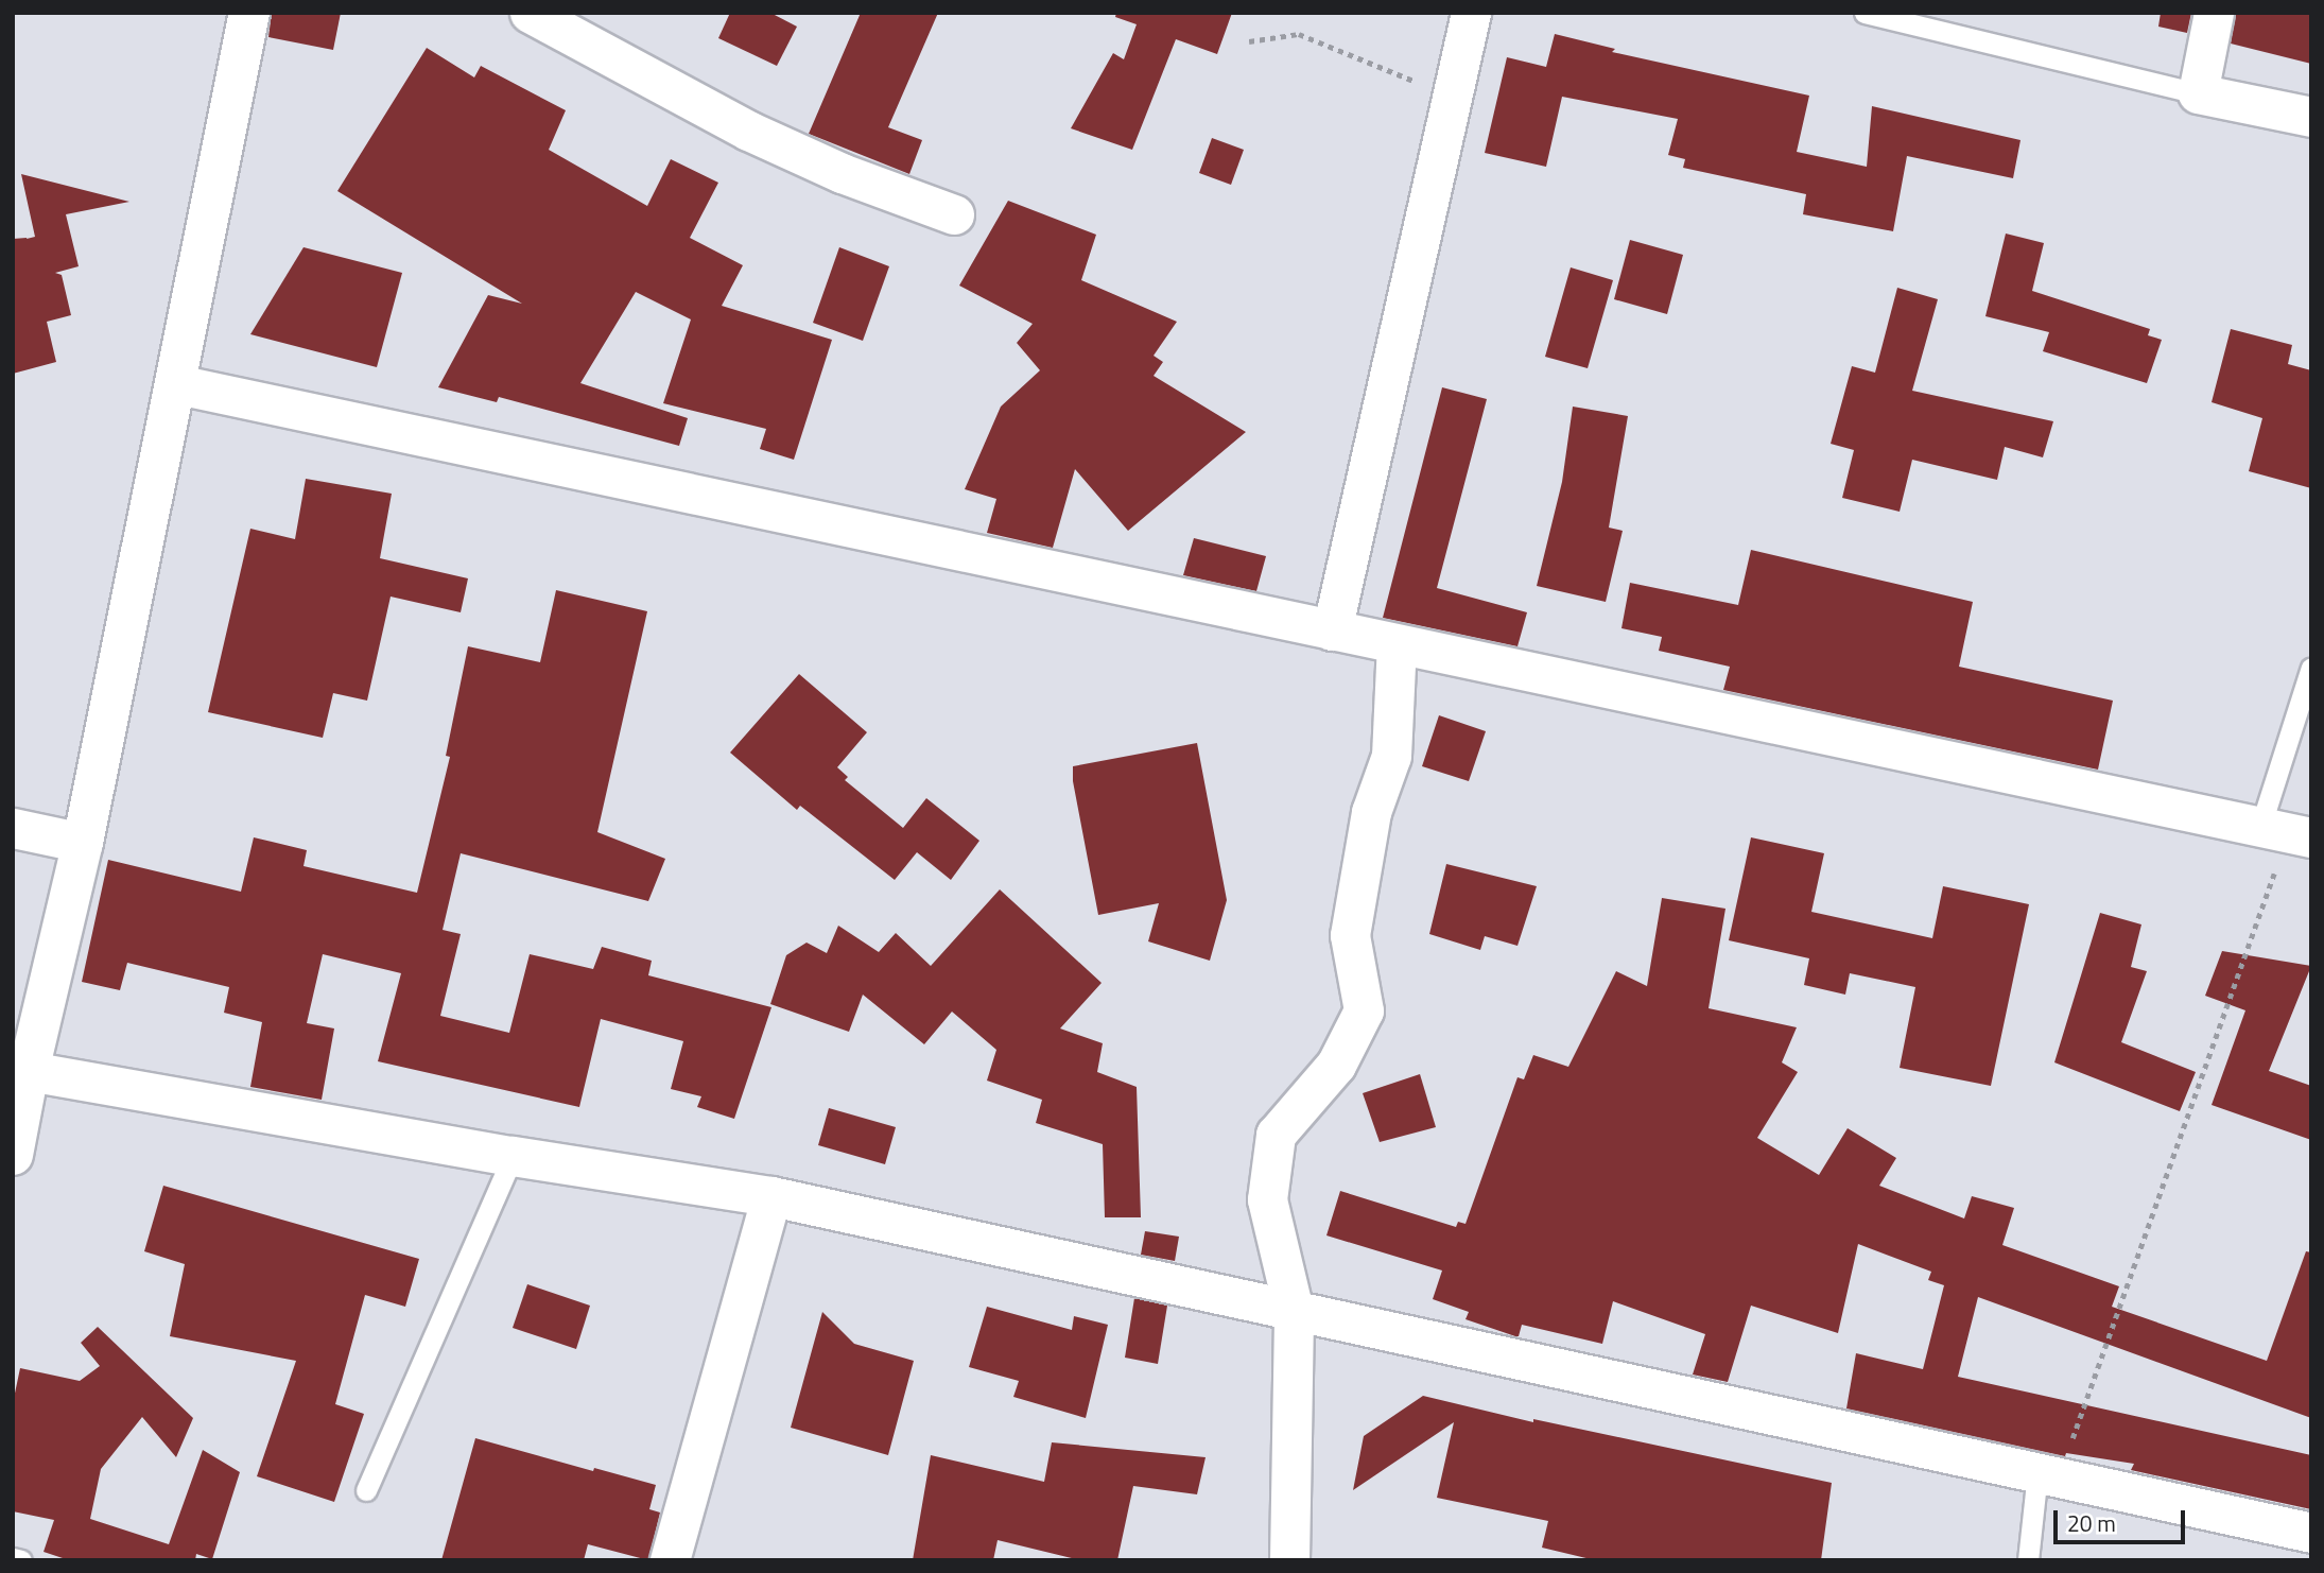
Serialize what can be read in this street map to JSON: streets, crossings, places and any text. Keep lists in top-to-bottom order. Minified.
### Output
{"scale_bar":"20 m"}
